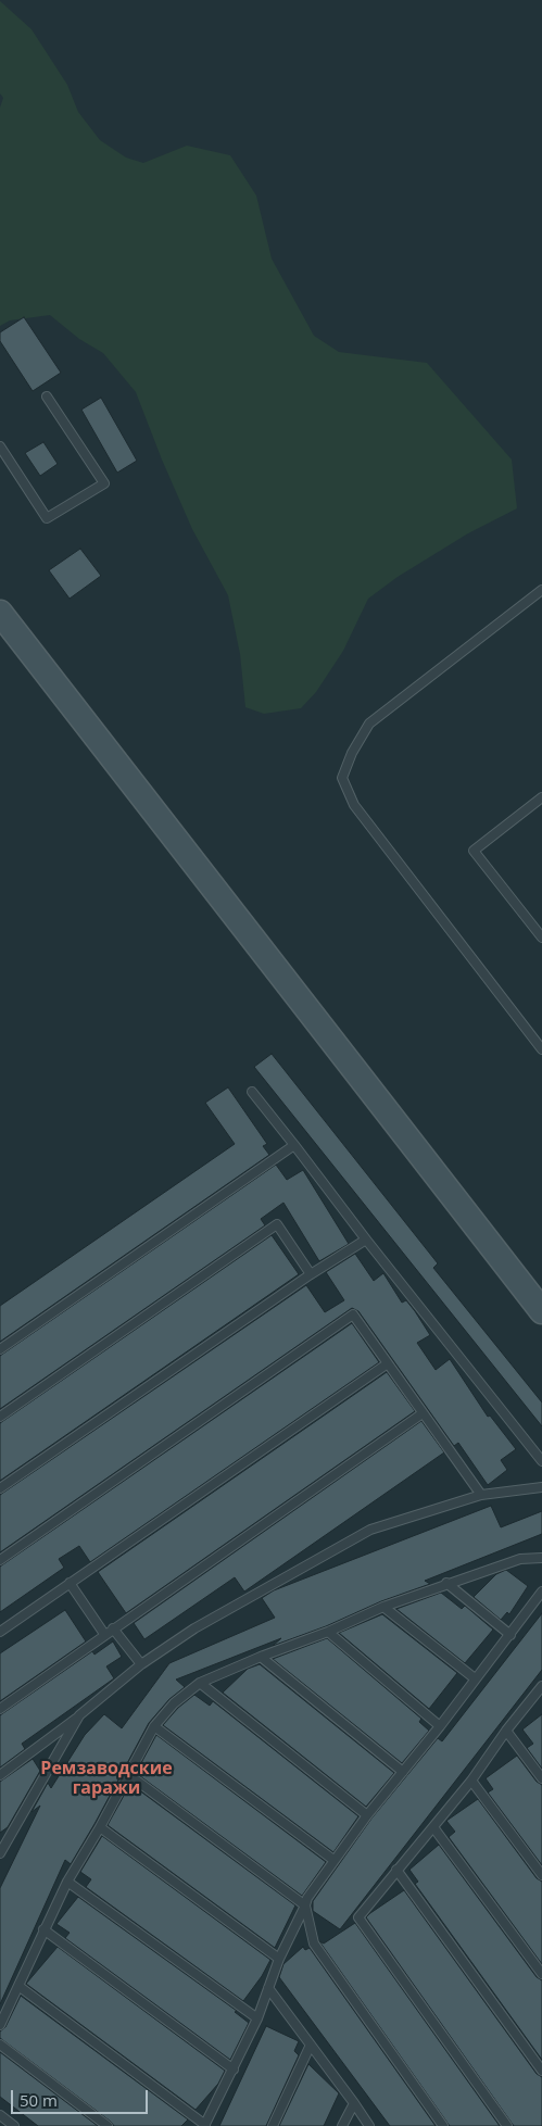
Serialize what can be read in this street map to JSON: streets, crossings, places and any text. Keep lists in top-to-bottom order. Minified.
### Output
{"districts":["Ремзаводские гаражи"],"scale_bar":"50 m"}
